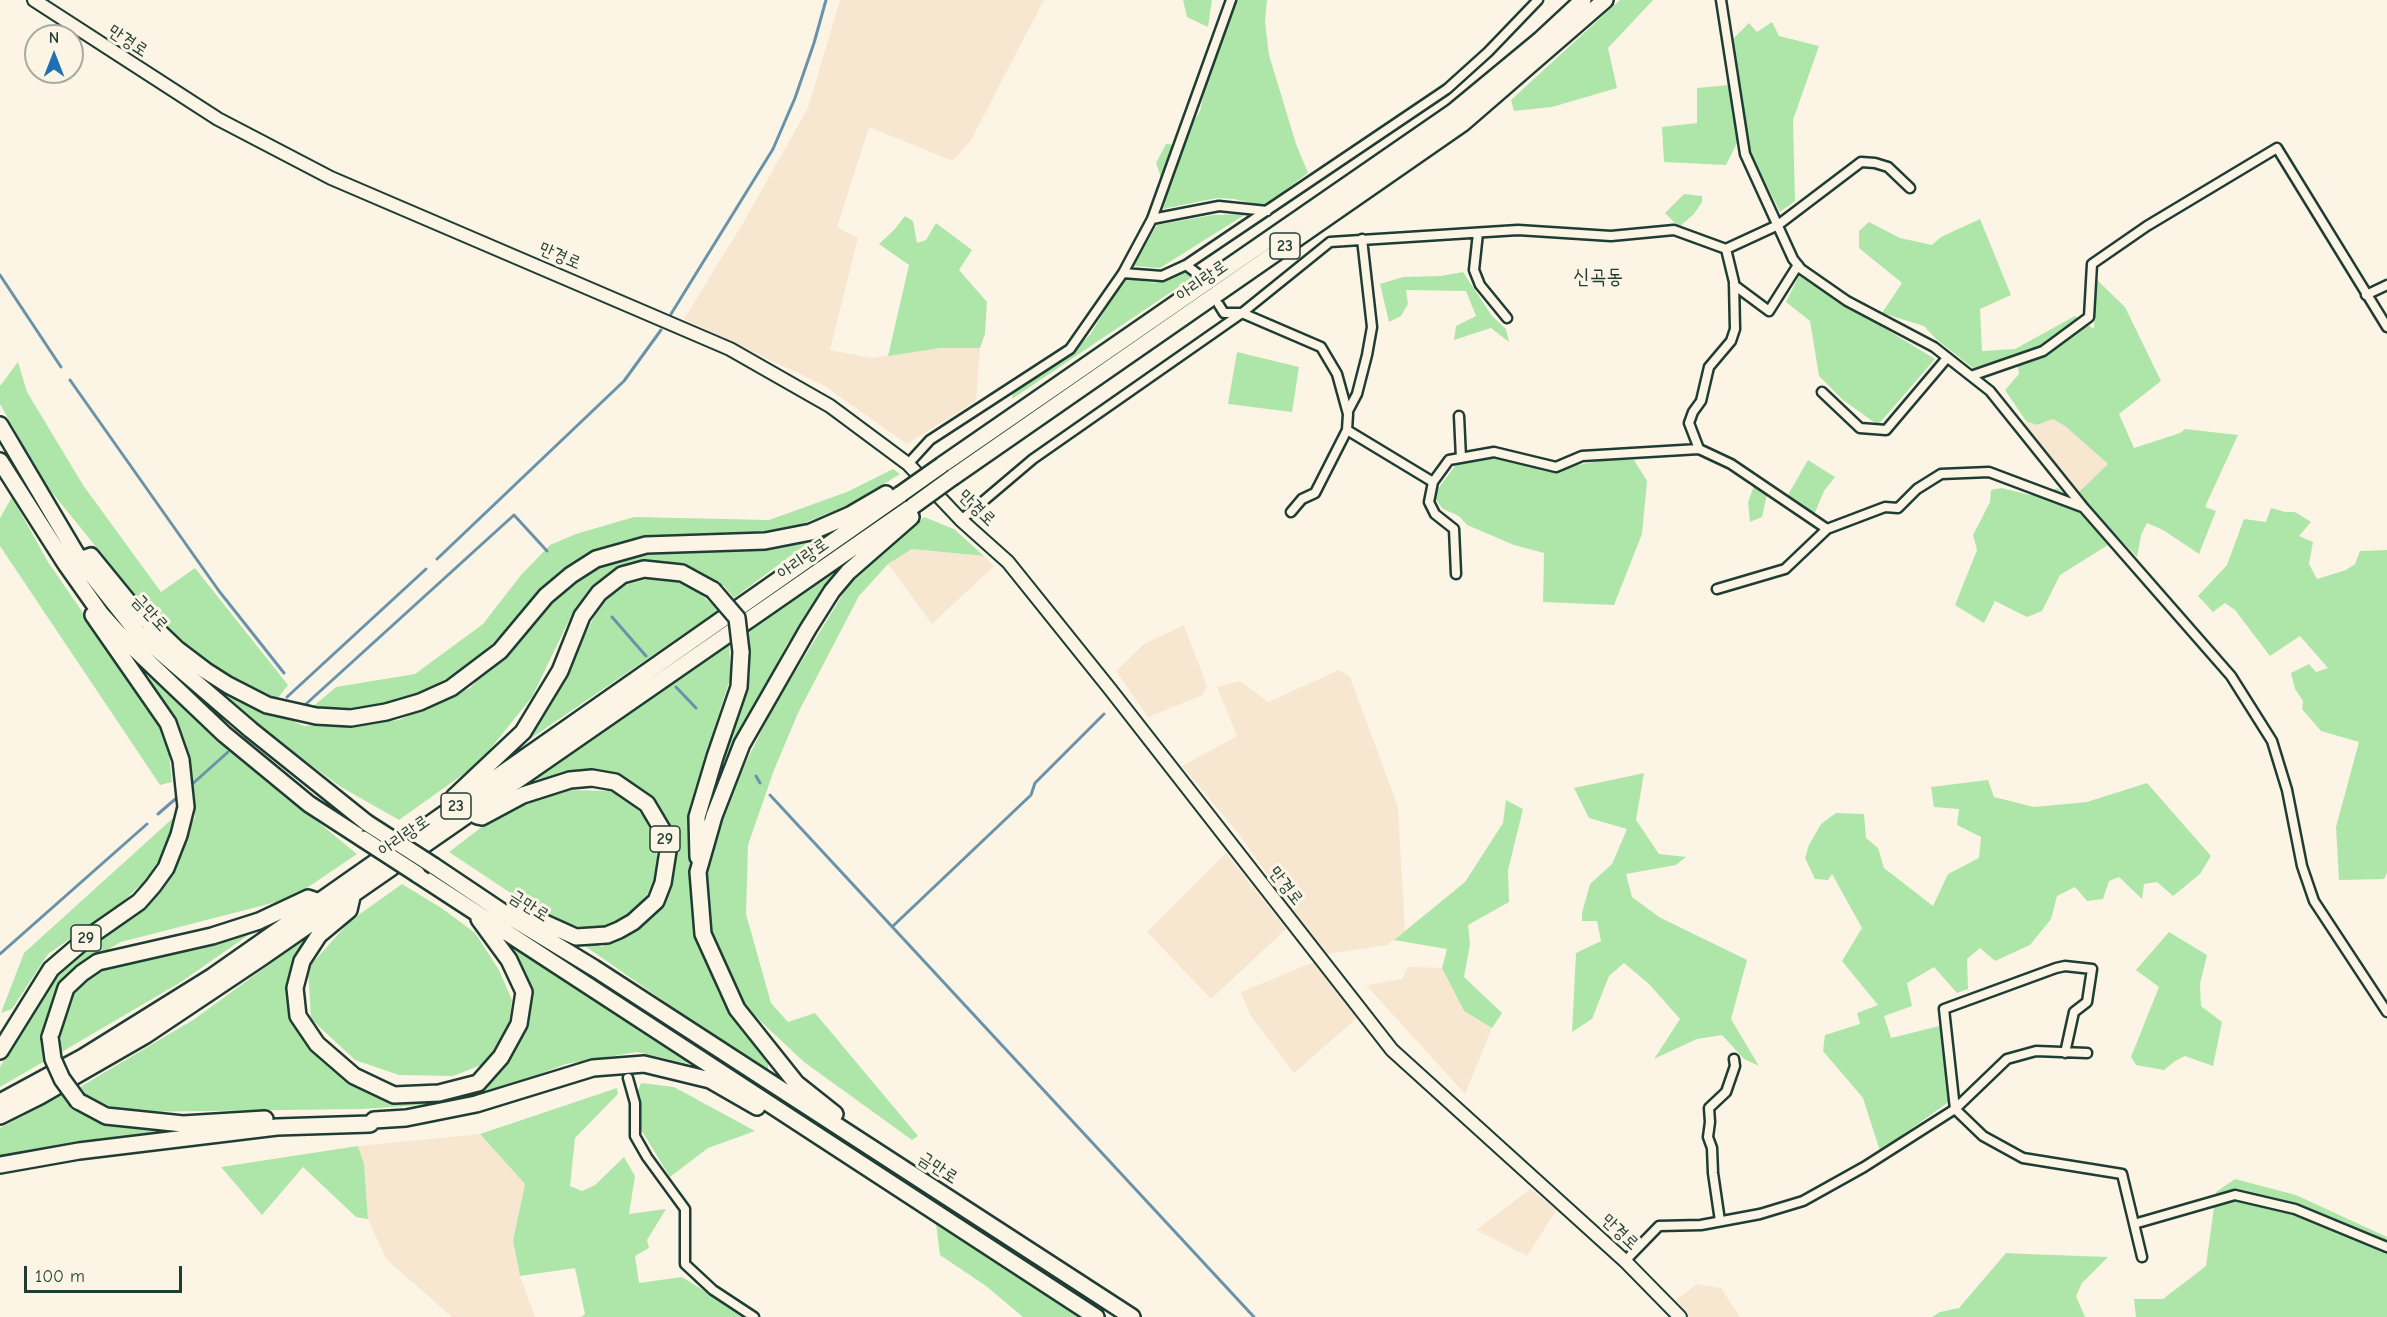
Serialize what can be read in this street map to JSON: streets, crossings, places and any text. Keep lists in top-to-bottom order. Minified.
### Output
{"streets":{"highway":["23","아리랑로","금만로","29"],"street":["만경로"]},"crossings":[["아리랑로","29"],["금만로","29"]],"districts":["신곡동"],"scale_bar":"100 m","north":"top"}
